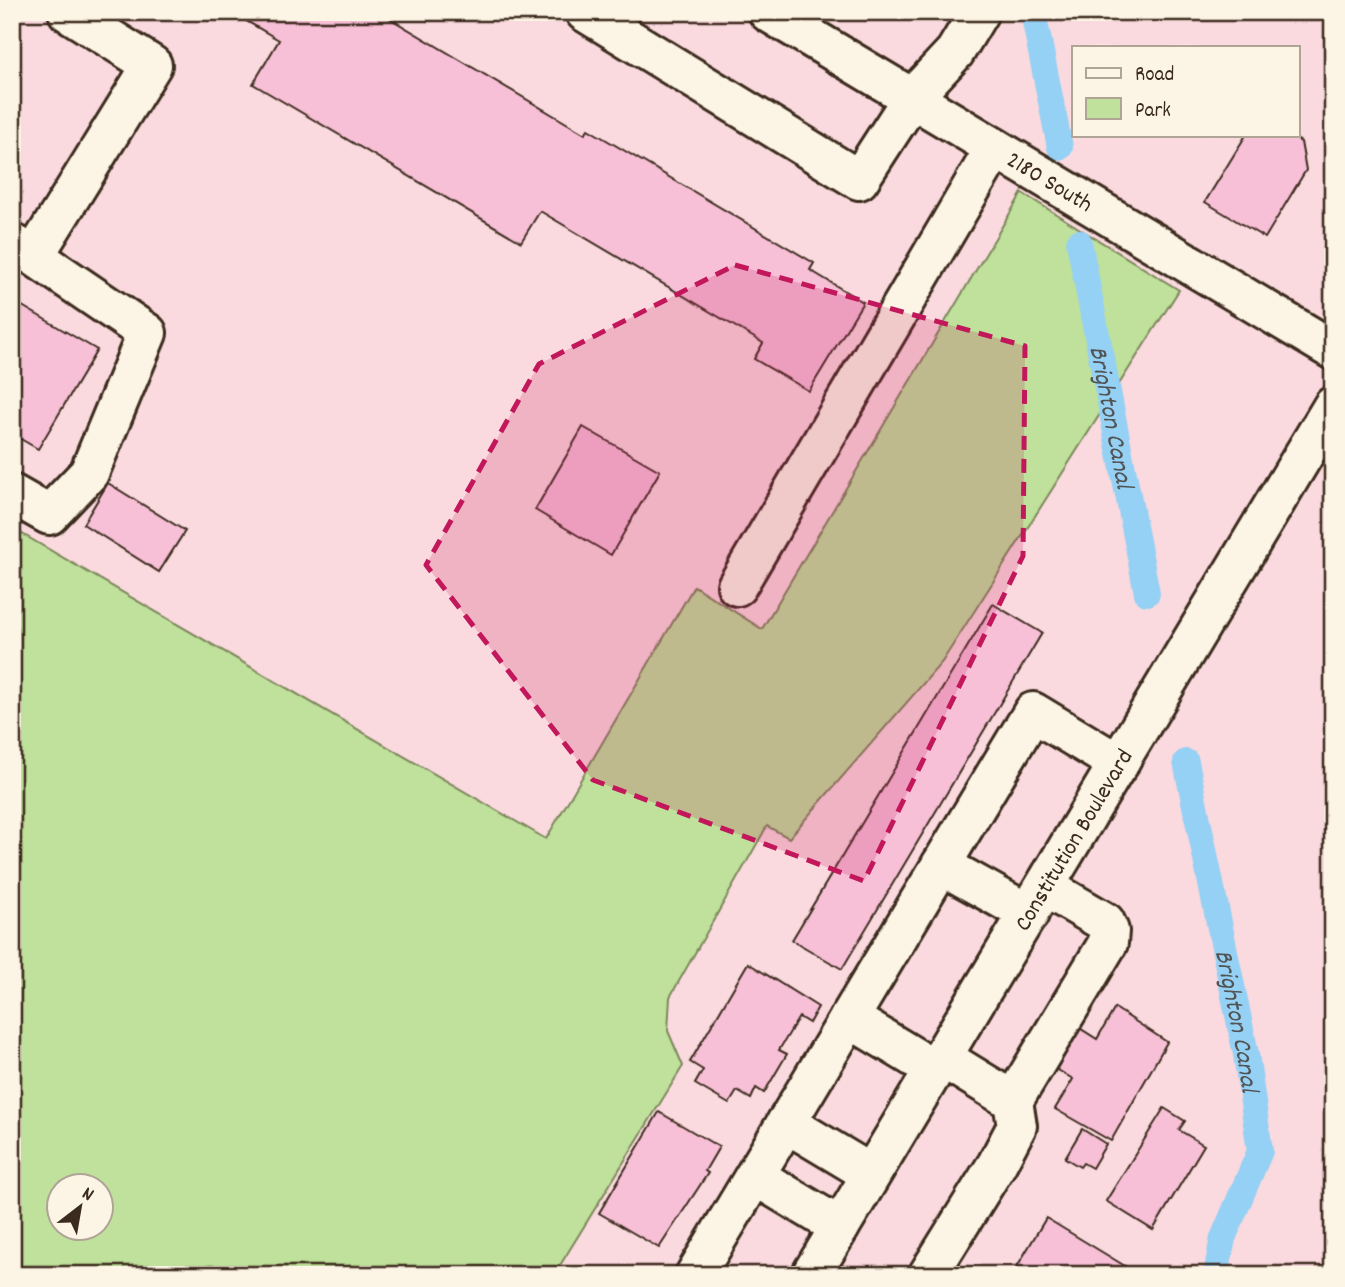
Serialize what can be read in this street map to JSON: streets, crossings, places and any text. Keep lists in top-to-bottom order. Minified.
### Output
{"streets":{"street":["2180 South","Constitution Boulevard"]},"water":["Brighton Canal"],"legend":["Road","Park"],"north":"top right"}
